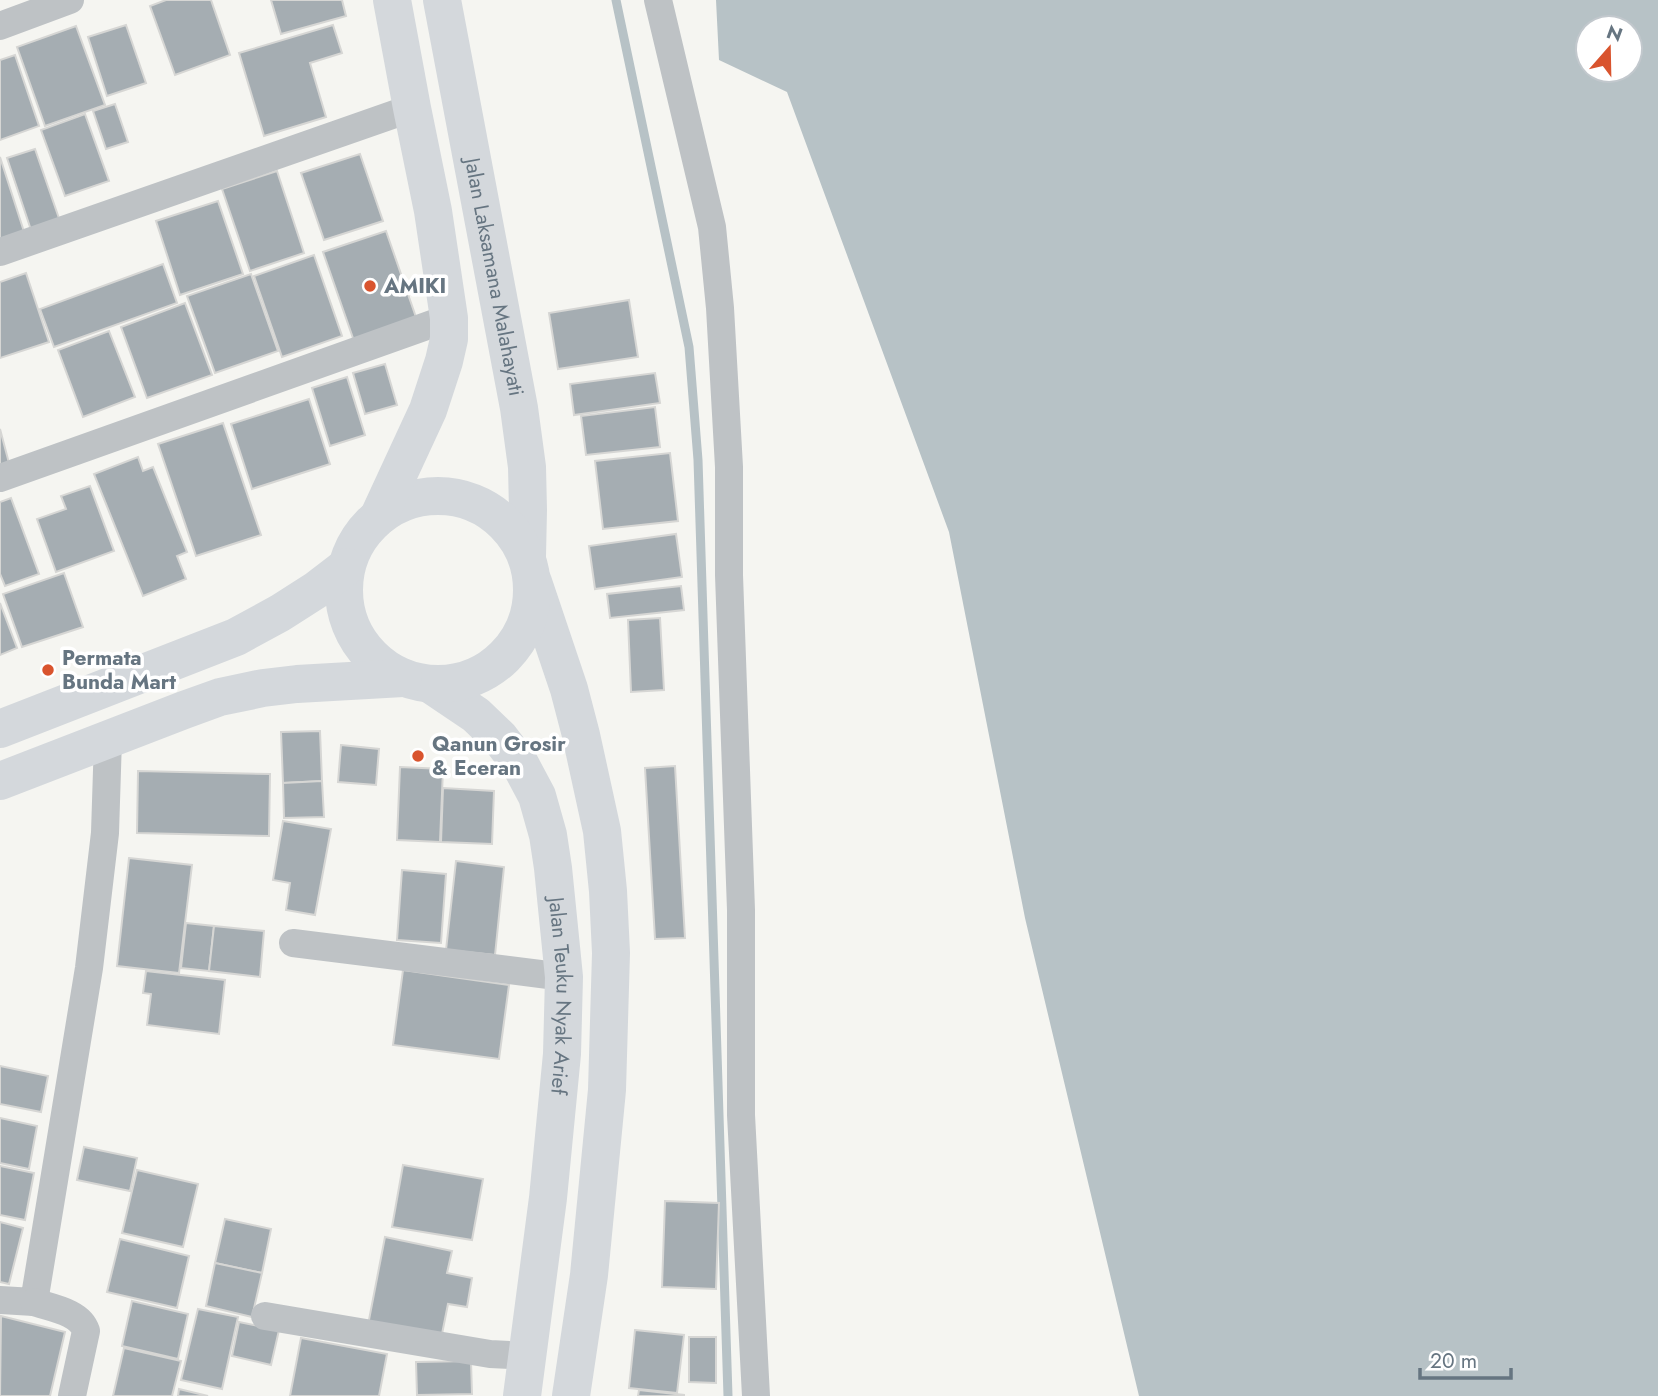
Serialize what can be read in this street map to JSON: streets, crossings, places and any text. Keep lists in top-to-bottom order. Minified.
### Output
{"streets":{"main road":["Jalan Laksamana Malahayati","Jalan Teuku Nyak Arief"]},"crossings":[["Jalan Laksamana Malahayati","Jalan Teuku Nyak Arief"]],"places":["AMIKI","Permata Bunda Mart","Qanun Grosir & Eceran"],"scale_bar":"20 m","north":"top"}
